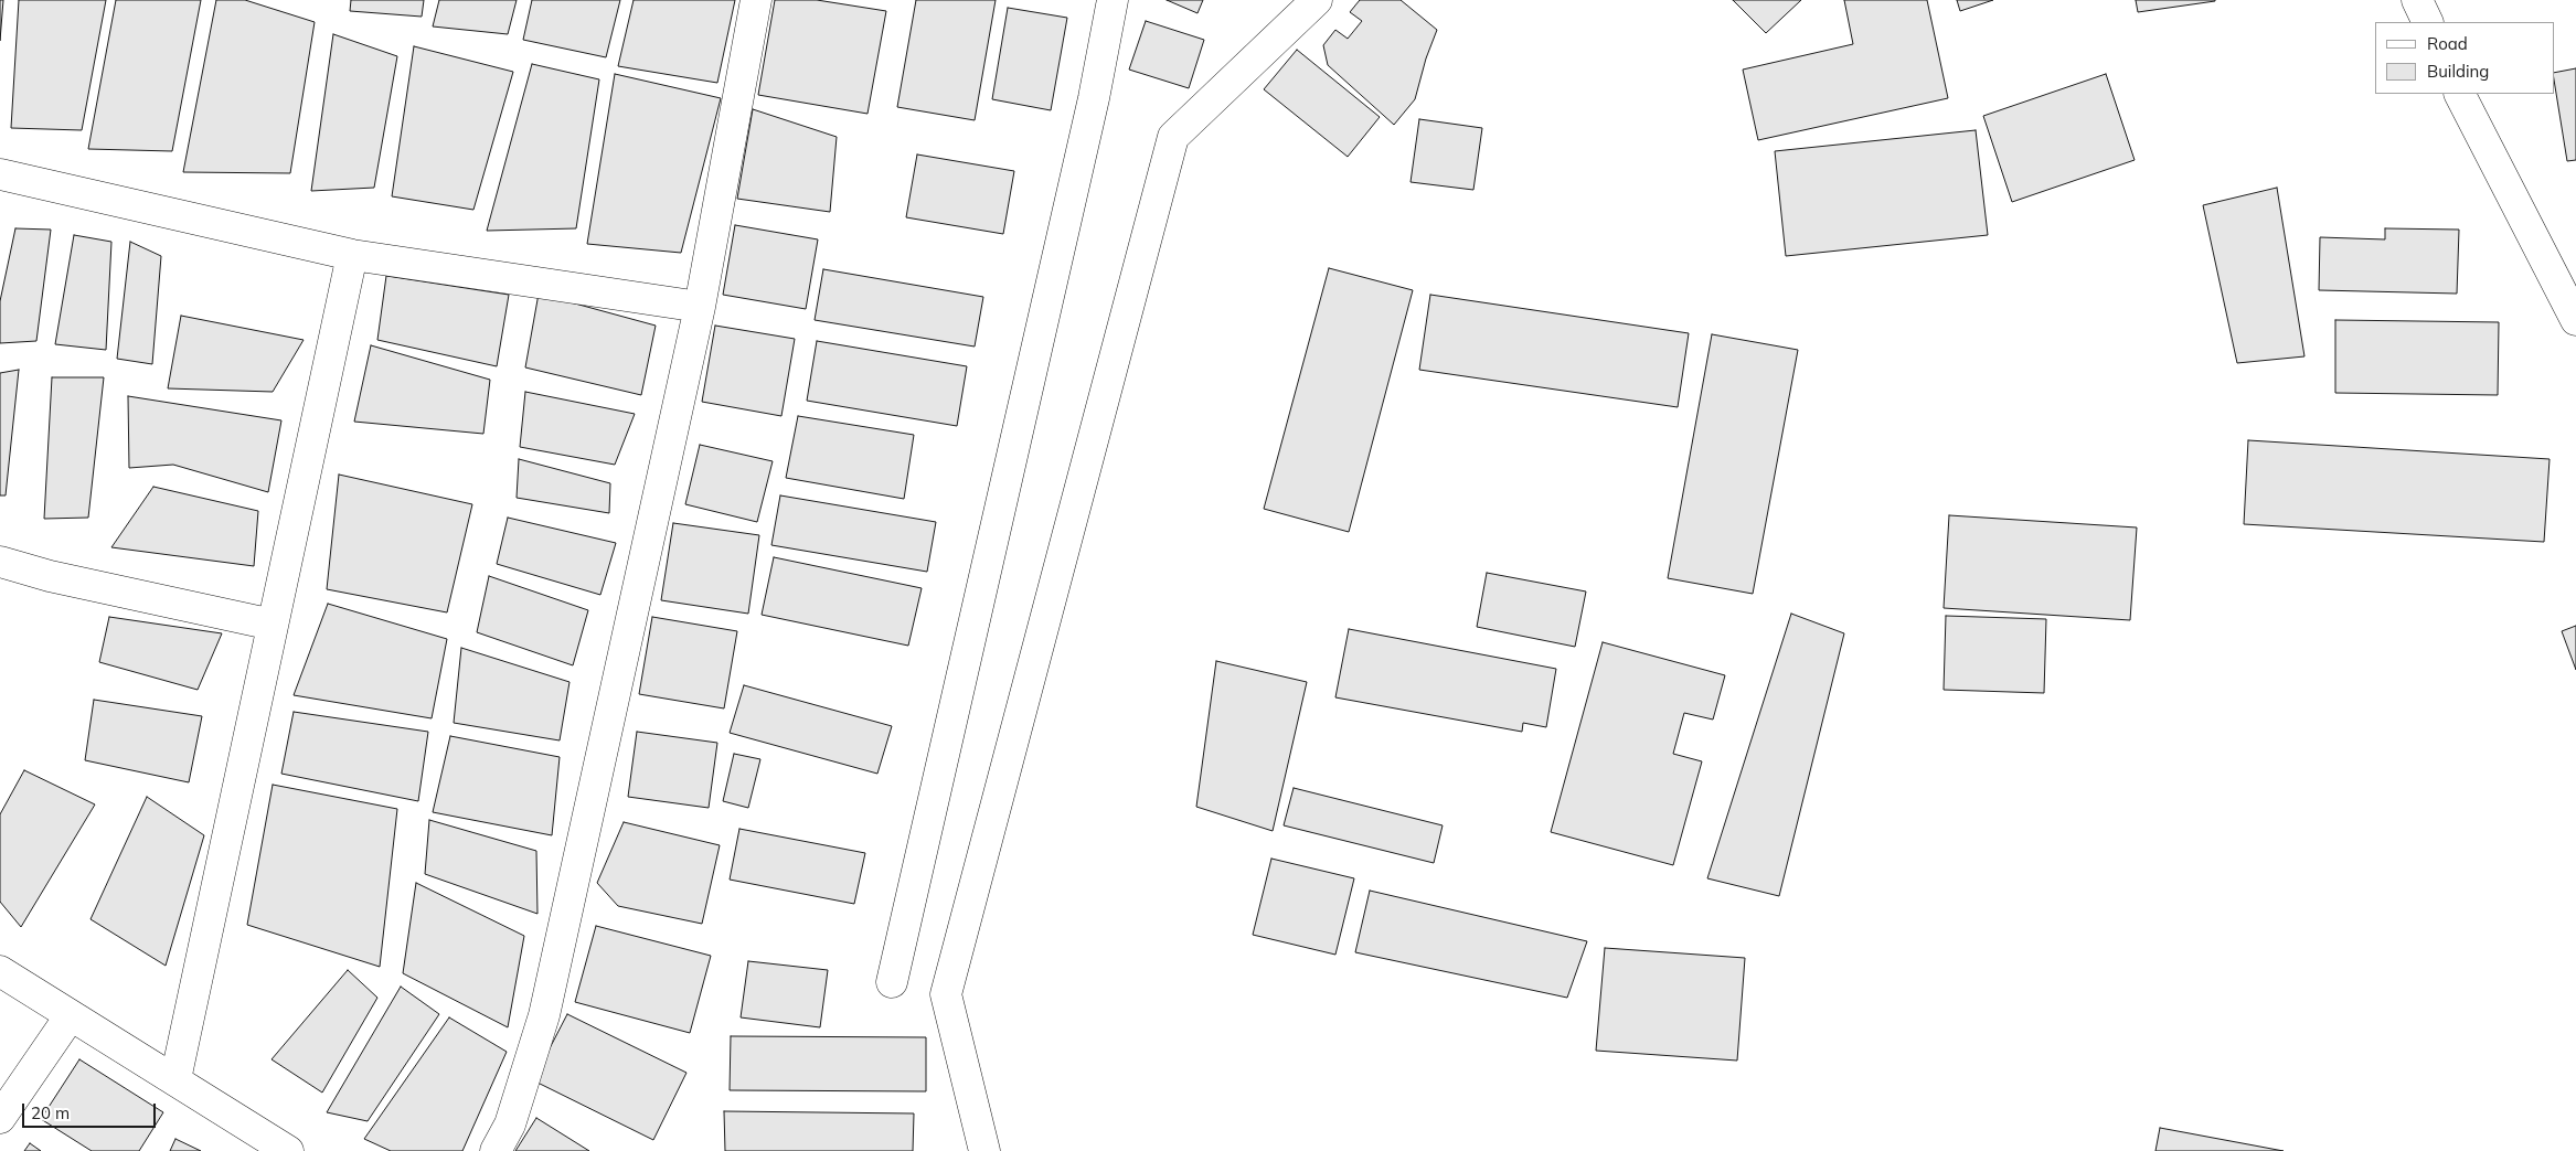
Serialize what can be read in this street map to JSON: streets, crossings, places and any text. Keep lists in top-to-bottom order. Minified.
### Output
{"legend":["Road","Building"],"scale_bar":"20 m"}
